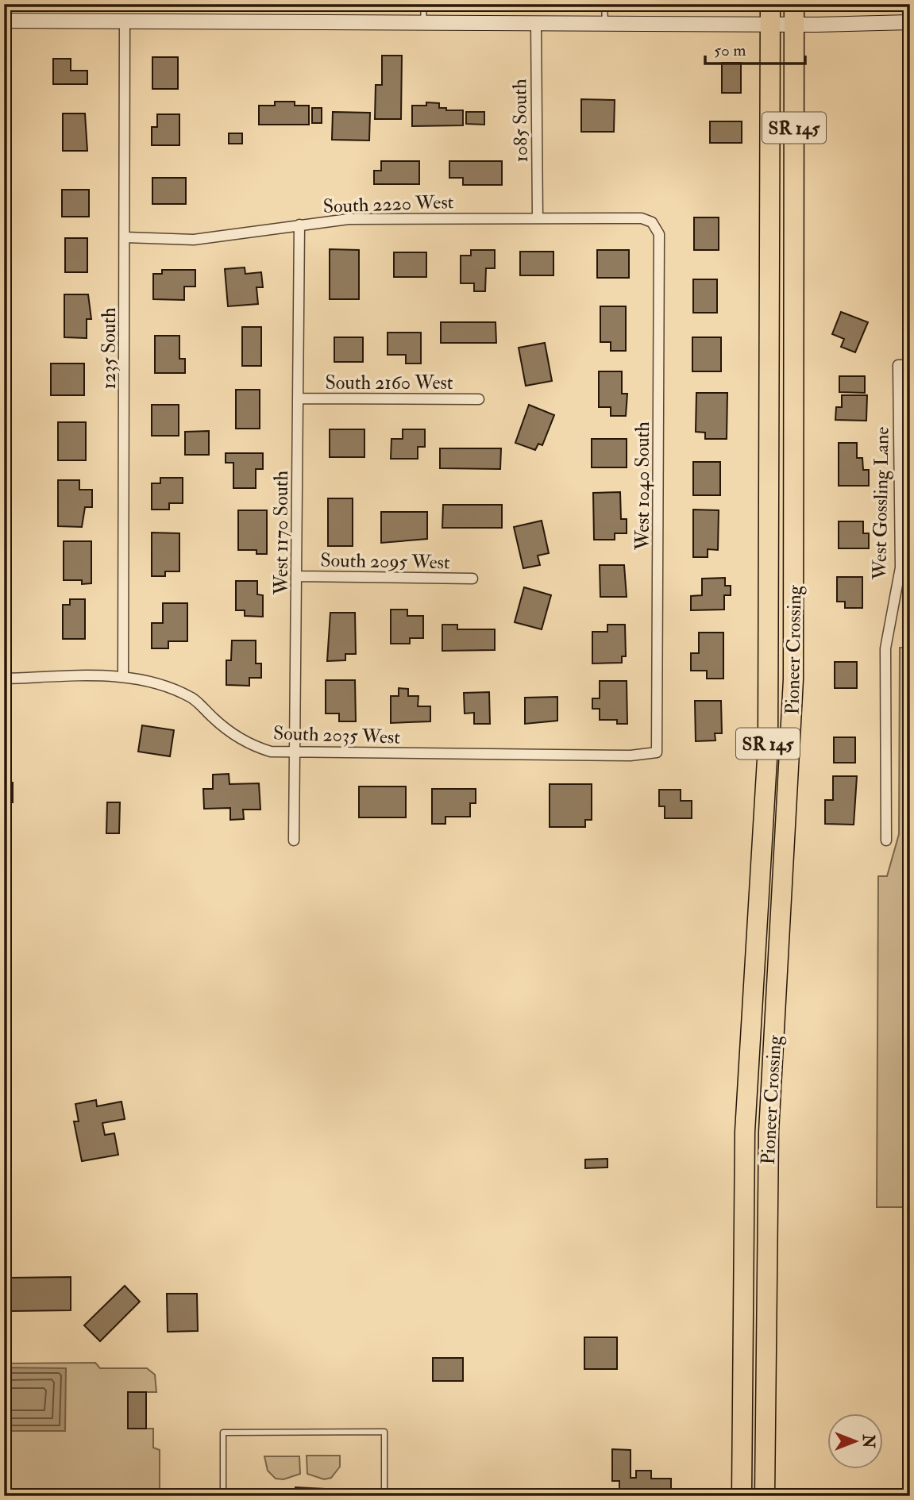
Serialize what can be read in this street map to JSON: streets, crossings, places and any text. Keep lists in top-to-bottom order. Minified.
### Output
{"streets":{"highway":["SR 145","Pioneer Crossing"],"street":["1085 South","South 2220 West","1235 South","South 2160 West","West 1040 South","West Gossling Lane","West 1170 South","South 2095 West","South 2035 West"]},"crossings":[["1085 South","South 2220 West"],["South 2220 West","1235 South"],["South 2220 West","West 1040 South"],["South 2220 West","West 1170 South"],["1235 South","South 2035 West"],["South 2160 West","West 1170 South"],["West 1040 South","South 2035 West"],["West 1170 South","South 2095 West"],["West 1170 South","South 2035 West"]],"scale_bar":"50 m","north":"right"}
